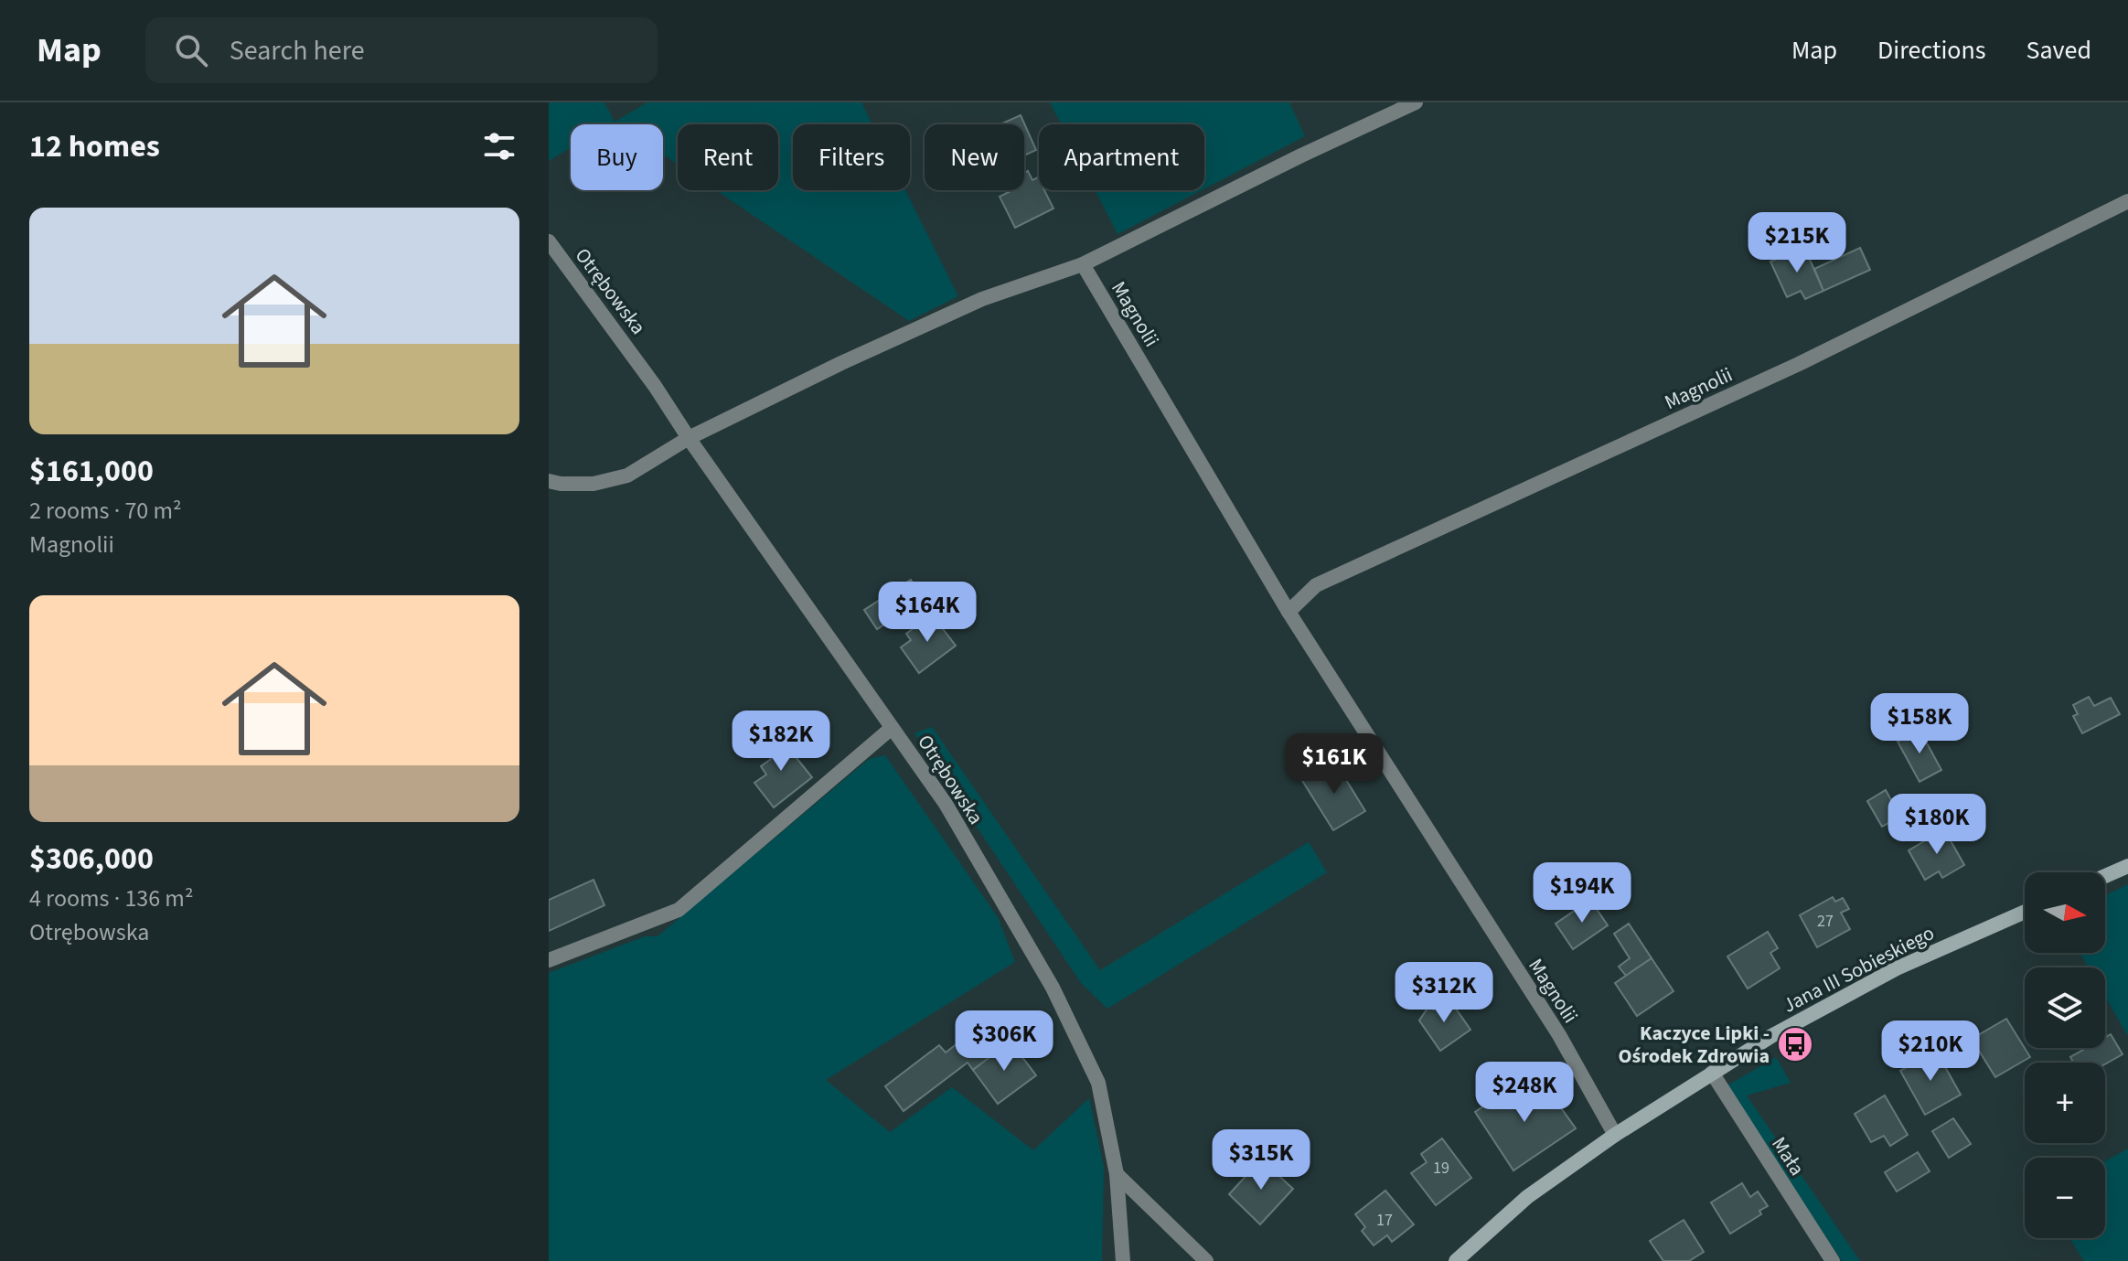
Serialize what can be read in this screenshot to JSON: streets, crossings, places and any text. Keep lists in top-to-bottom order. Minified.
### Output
{"streets":{"street":["Otrębowska","Magnolii","Jana III Sobieskiego","Mała"]},"crossings":[["Magnolii","Jana III Sobieskiego"],["Jana III Sobieskiego","Mała"]],"places":{"bus stop":["Kaczyce Lipki - Ośrodek Zdrowia"]},"house_numbers":["27","19","17"],"north":"right","page":{"header":"Map","search":"Search here","nav":["Map","Directions","Saved"],"heading":"12 homes","chip":["Buy","Rent","Filters","New","Apartment"],"list":[{"name":"$161,000","note":"2 rooms · 70 m² · Magnolii"},{"name":"$306,000","note":"4 rooms · 136 m² · Otrębowska"}],"price":["$215K","$164K","$158K","$182K","$161K","$180K","$194K","$312K","$306K","$210K","$248K","$315K"],"map_buttons":["+","−"]}}
